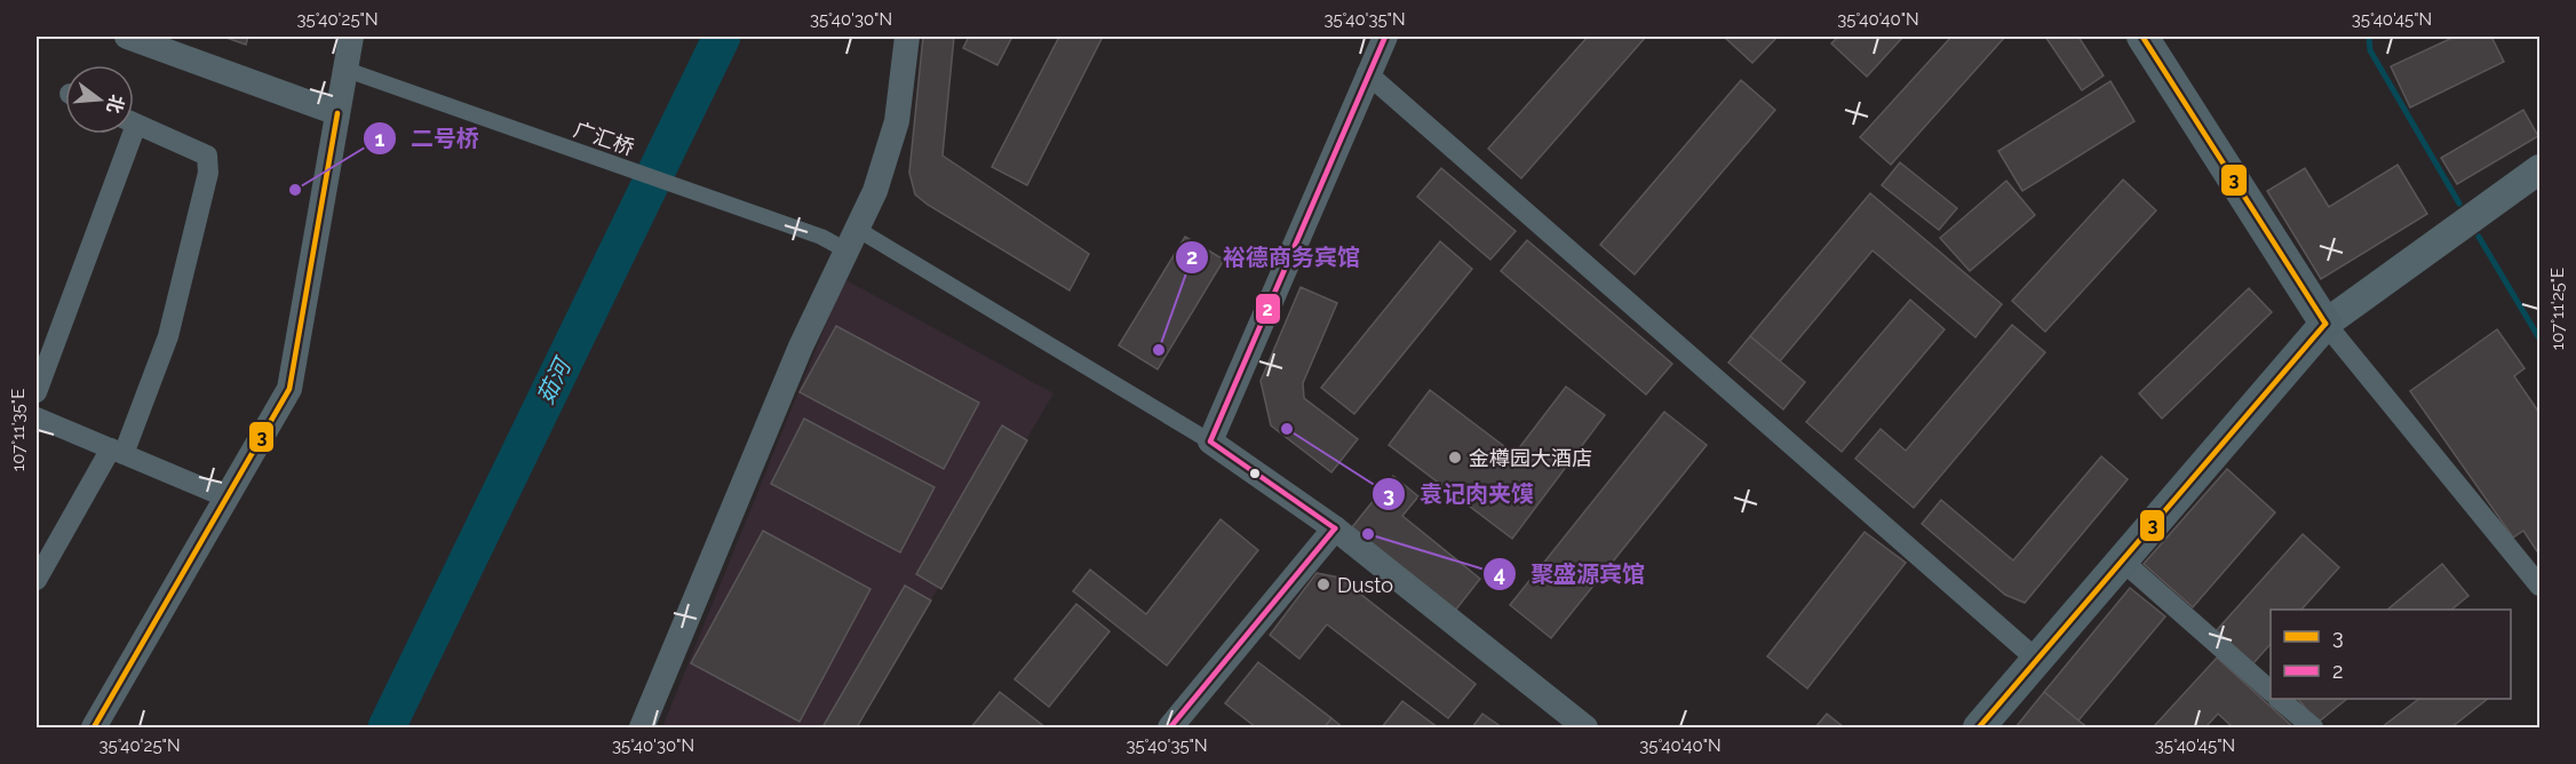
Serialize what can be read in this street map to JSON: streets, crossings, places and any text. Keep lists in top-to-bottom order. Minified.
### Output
{"streets":{"street":["广汇桥"]},"water":["茹河"],"places":["二号桥","裕德商务宾馆","袁记肉夹馍","金樽园大酒店","聚盛源宾馆","Dusto"],"lines":["transit line 3","transit line 2"],"legend":["3","2"],"north":"right","coordinates":["35°40'25\"N","35°40'30\"N","35°40'35\"N","35°40'40\"N","35°40'45\"N","107°11'25\"E","107°11'35\"E"]}
